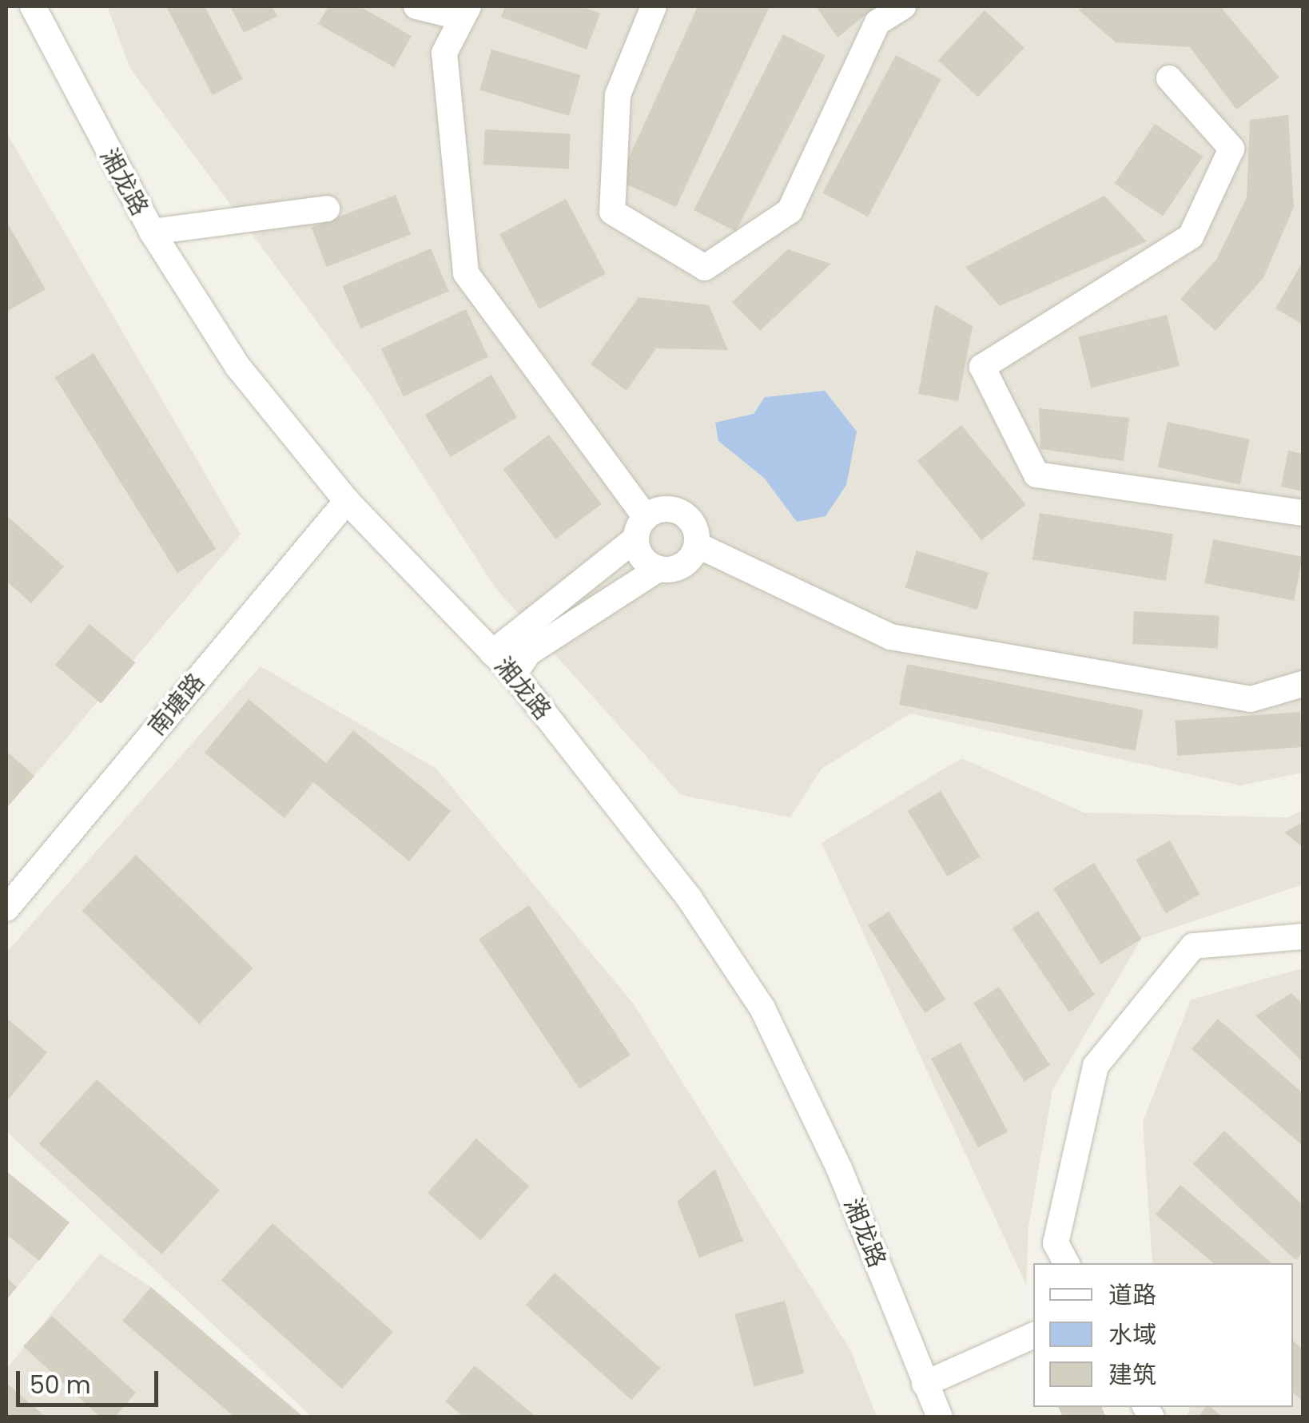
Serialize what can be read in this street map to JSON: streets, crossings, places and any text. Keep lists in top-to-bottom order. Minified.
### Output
{"streets":{"street":["湘龙路","南塘路"]},"crossings":[["湘龙路","南塘路"]],"legend":["道路","水域","建筑"],"scale_bar":"50 m"}
